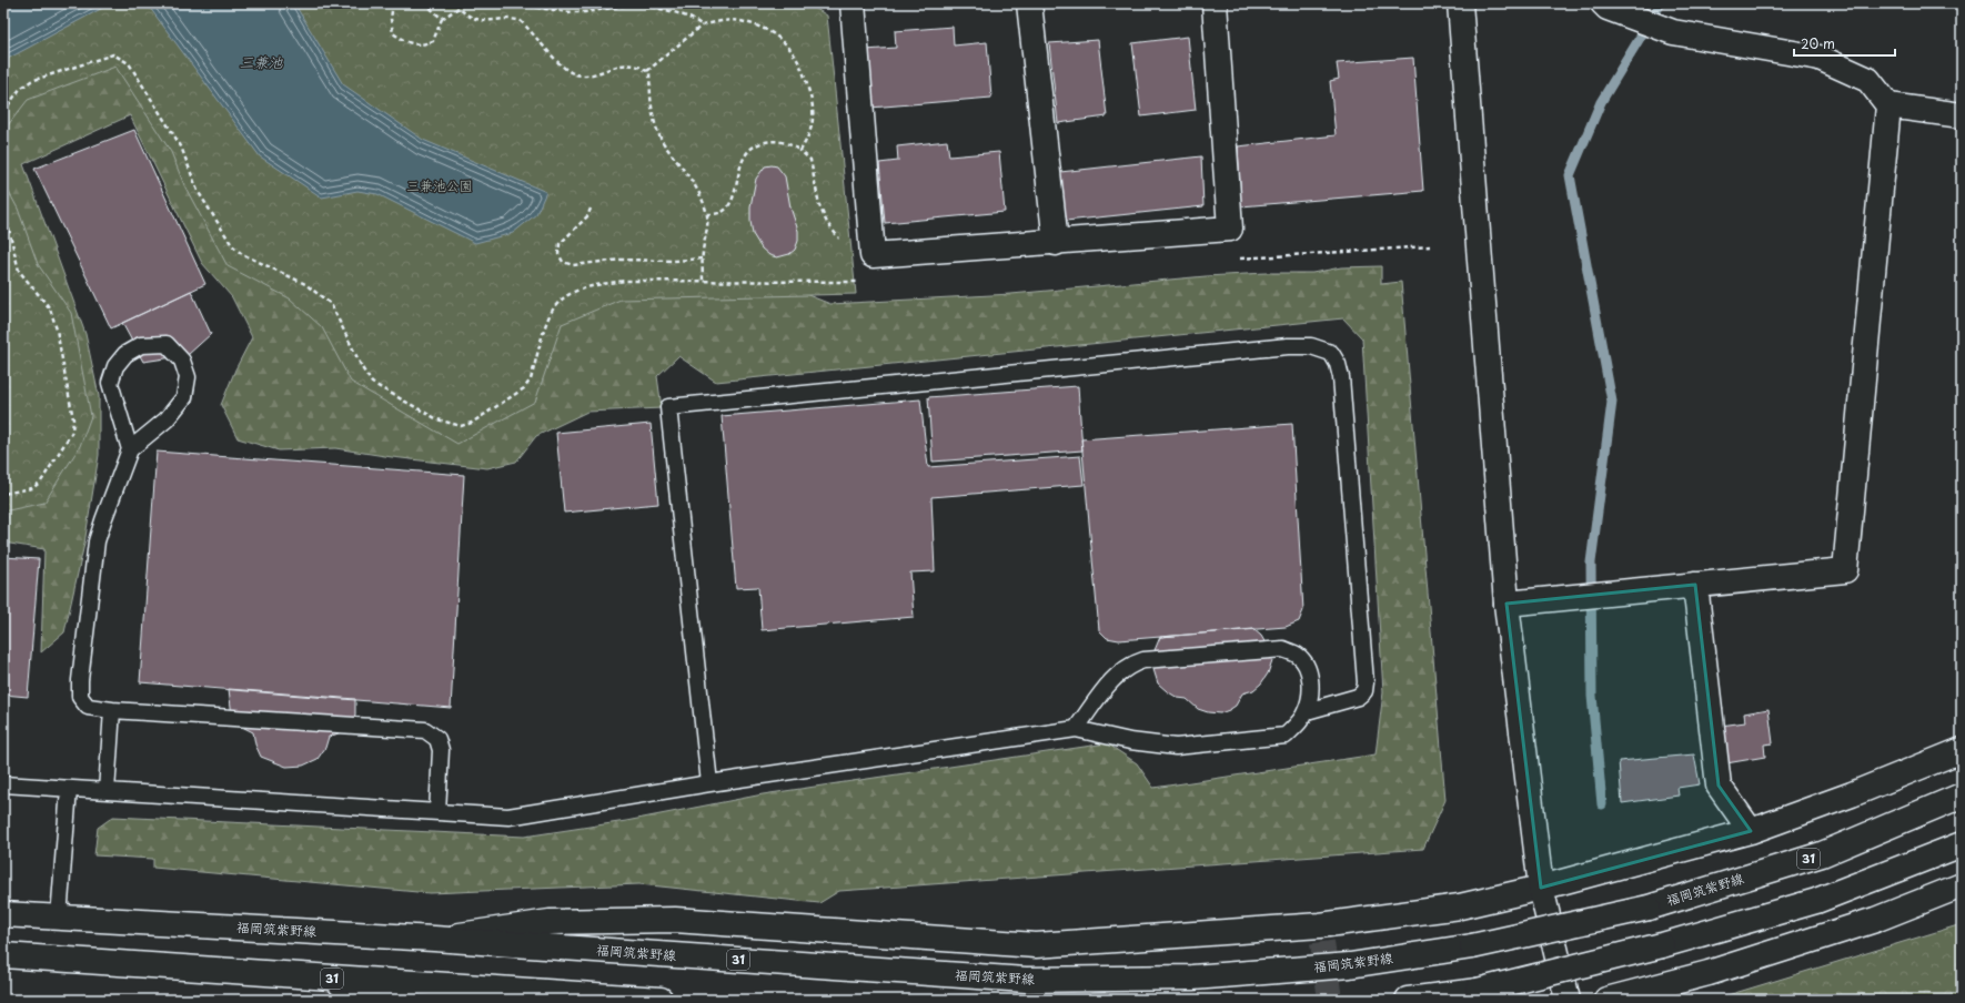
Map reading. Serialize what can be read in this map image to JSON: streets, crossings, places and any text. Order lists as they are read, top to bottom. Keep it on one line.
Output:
{"streets":{"street":["31","福岡筑紫野線"]},"water":["三兼池"],"parks":["三兼池公園"],"scale_bar":"20 m"}
